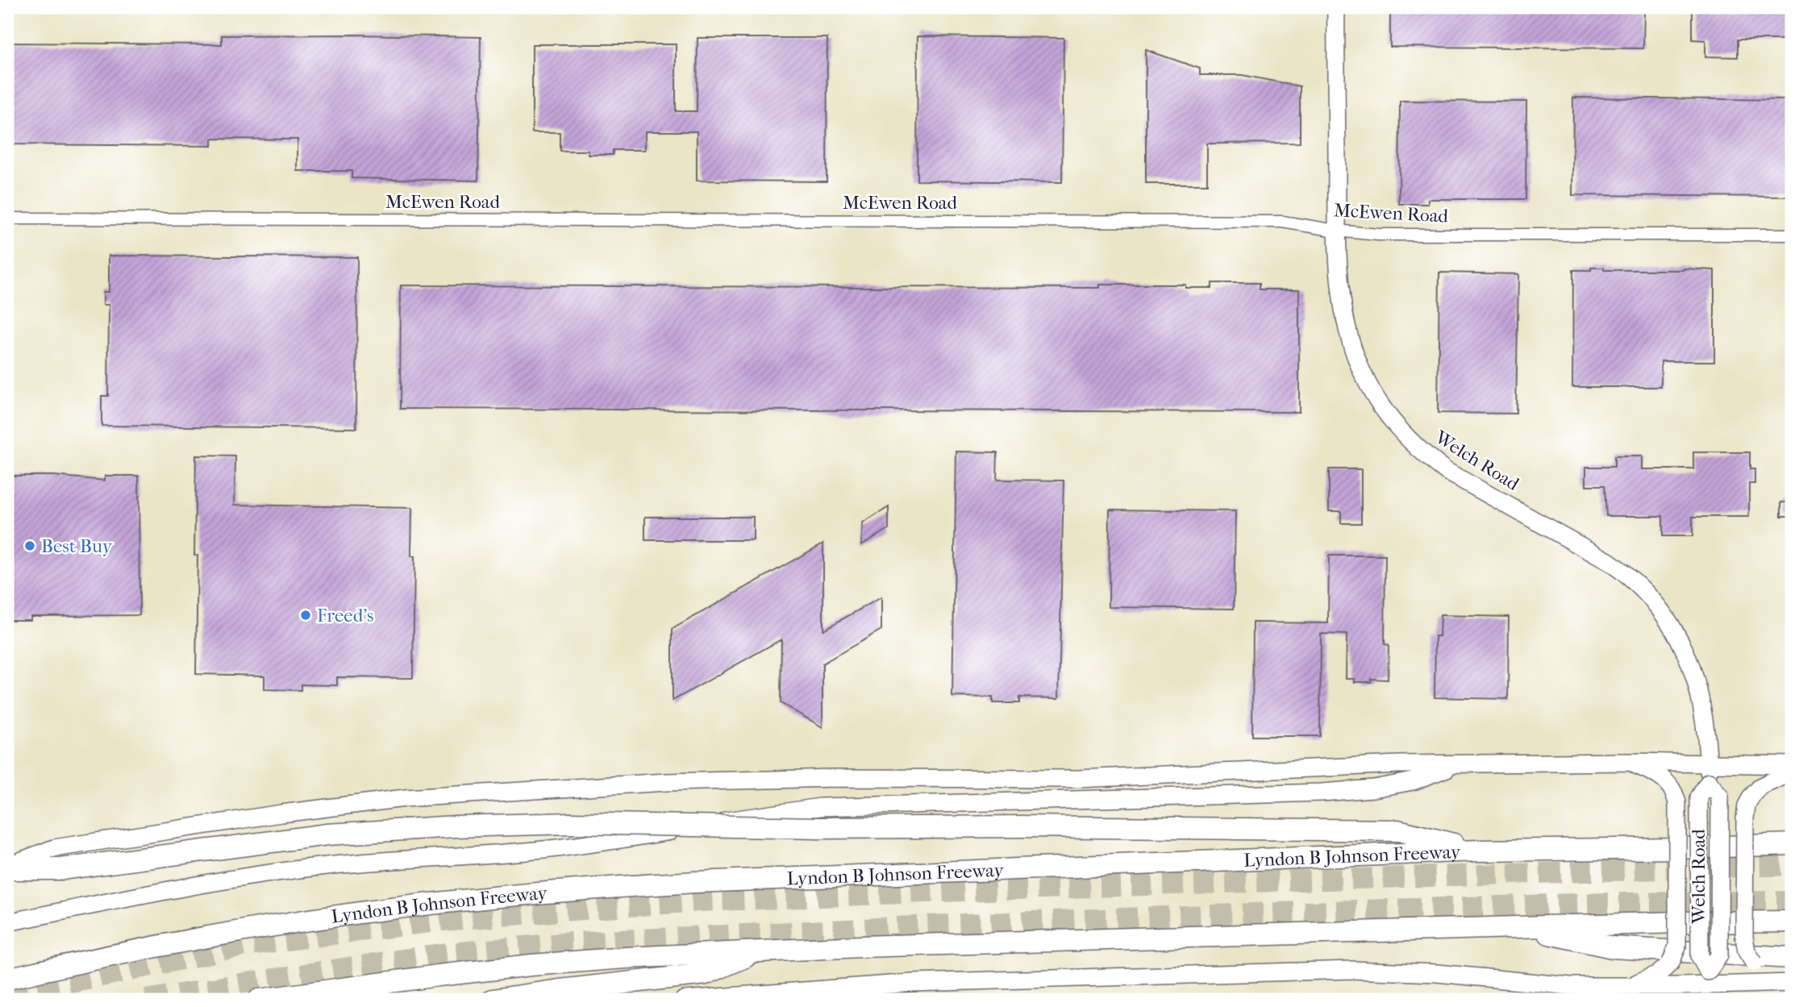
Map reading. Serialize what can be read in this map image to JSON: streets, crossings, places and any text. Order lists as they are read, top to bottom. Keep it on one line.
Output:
{"streets":{"highway":["Lyndon B Johnson Freeway"],"main road":["Welch Road"],"street":["McEwen Road"]},"crossings":[["McEwen Road","Welch Road"]],"places":["Best Buy","Freed's"]}
